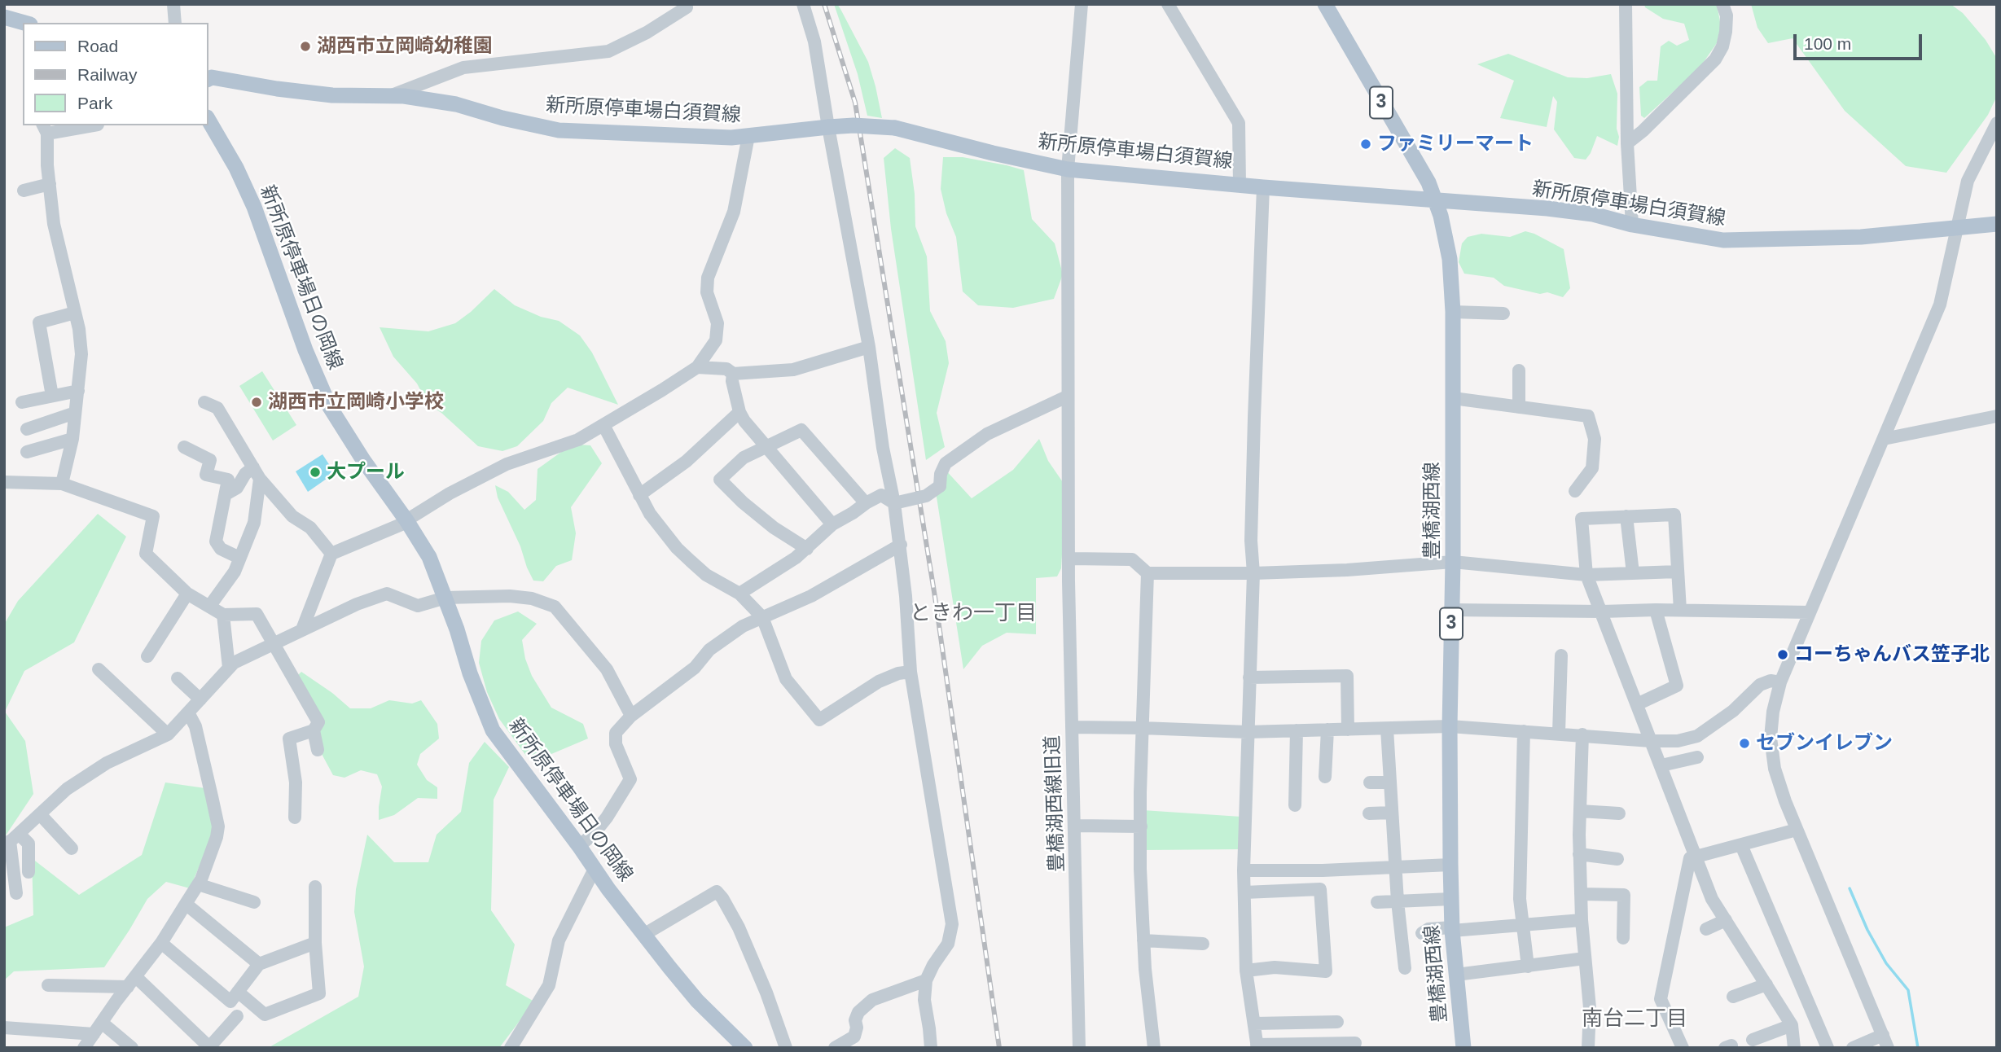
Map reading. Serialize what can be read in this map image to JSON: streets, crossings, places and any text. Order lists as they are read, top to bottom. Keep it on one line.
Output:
{"streets":{"main road":["3","新所原停車場白須賀線","新所原停車場日の岡線","豊橋湖西線"],"street":["豊橋湖西線旧道"]},"crossings":[["新所原停車場白須賀線","豊橋湖西線"],["新所原停車場白須賀線","豊橋湖西線旧道"]],"districts":["ときわ一丁目","南台二丁目"],"places":["湖西市立岡崎幼稚園","ファミリーマート","湖西市立岡崎小学校","大プール","コーちゃんバス笠子北","セブンイレブン"],"legend":["Road","Railway","Park"],"scale_bar":"100 m"}
